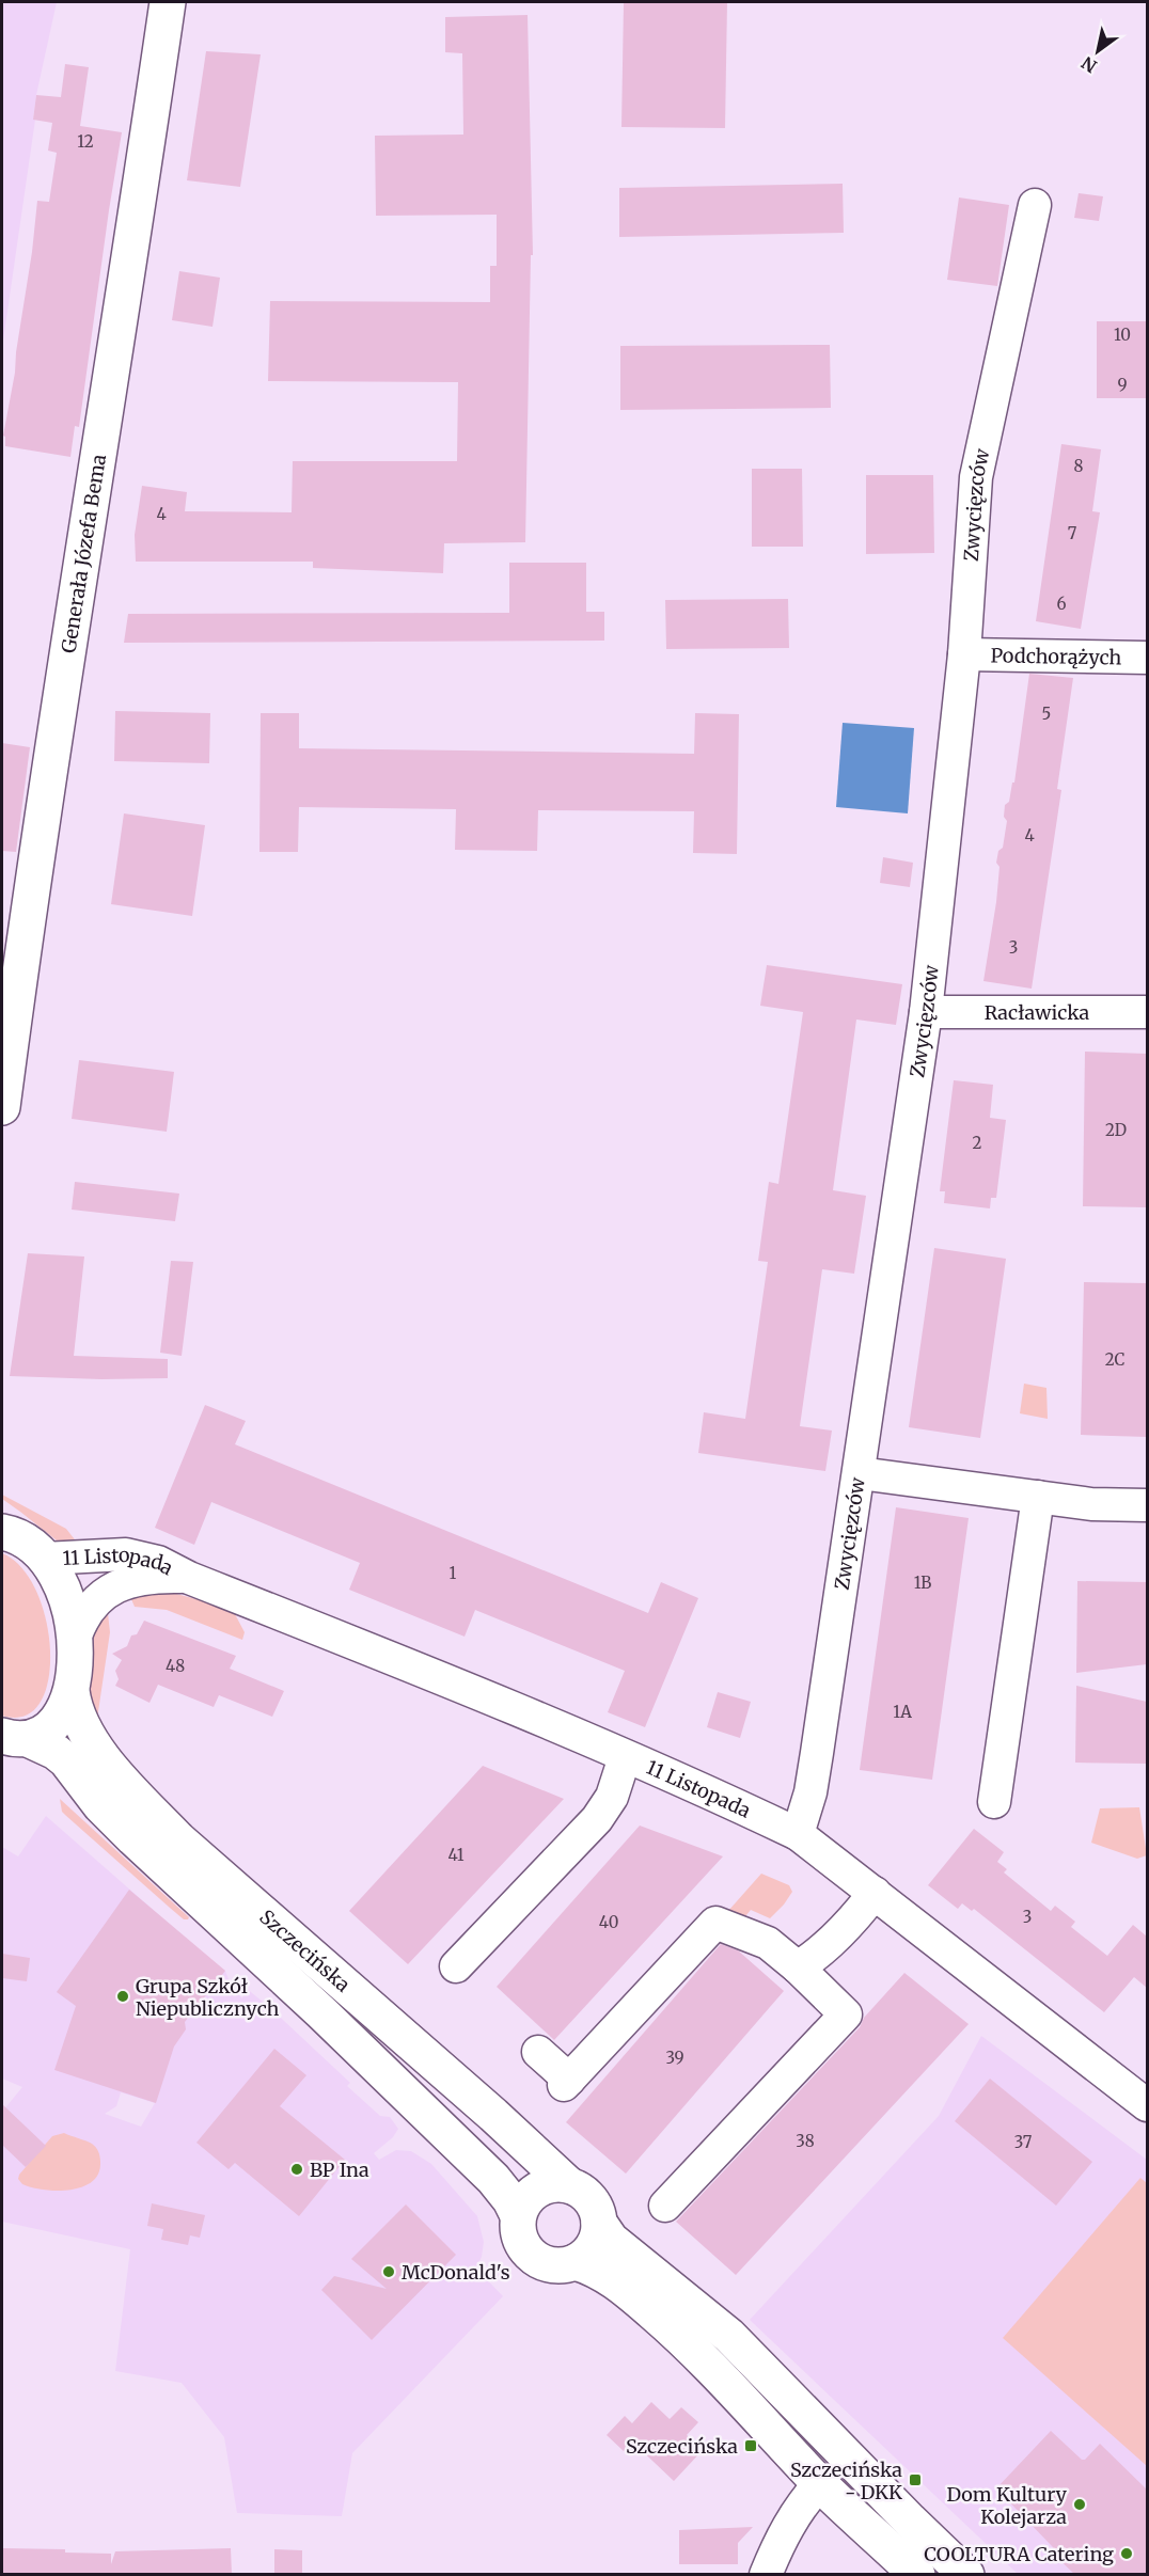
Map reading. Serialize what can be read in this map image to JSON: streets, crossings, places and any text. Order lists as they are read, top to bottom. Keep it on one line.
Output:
{"streets":{"main road":["Generała Józefa Bema","Szczecińska"],"street":["Zwycięzców","Podchorążych","Racławicka","11 Listopada"]},"crossings":[["Zwycięzców","Podchorążych"],["Zwycięzców","Racławicka"],["Zwycięzców","11 Listopada"]],"places":{"other":["Grupa Szkół Niepublicznych","BP Ina","McDonald's","Dom Kultury Kolejarza","COOLTURA Catering"],"transit":["Szczecińska","Szczecińska - DKK"]},"house_numbers":["12","10","9","8","4","7","6","5","4","3","2D","2","2C","1","1B","48","1A","41","3","40","39","38","37"],"north":"bottom left"}
